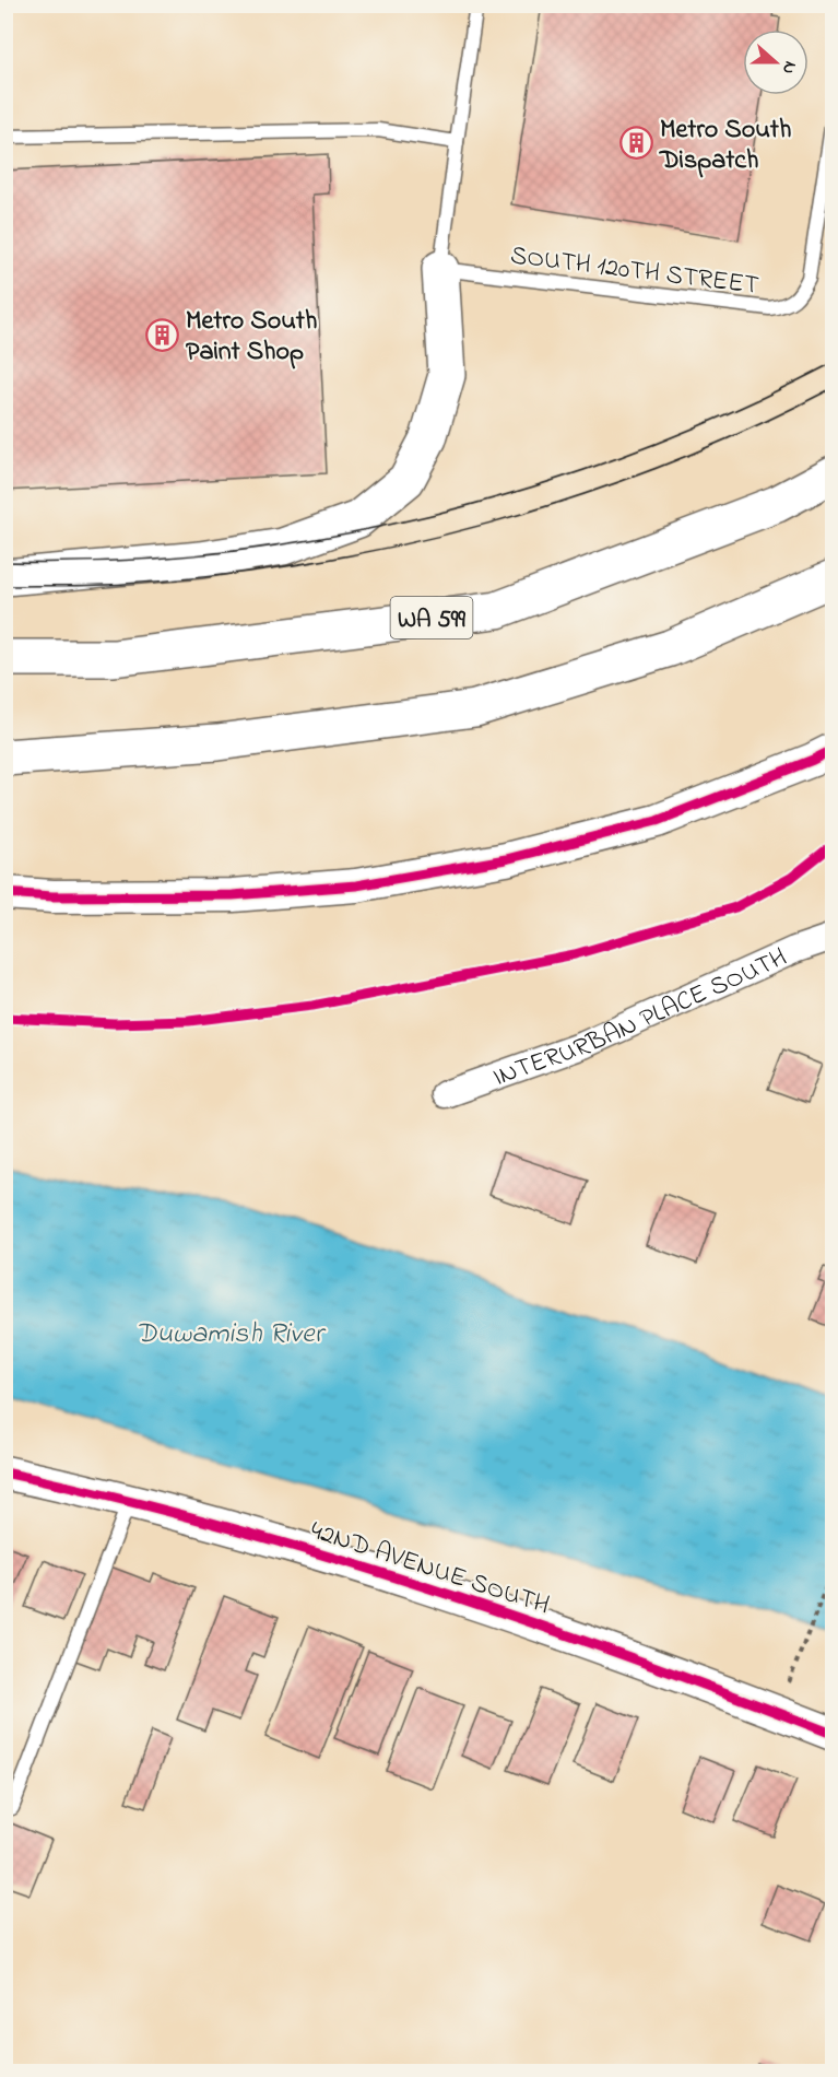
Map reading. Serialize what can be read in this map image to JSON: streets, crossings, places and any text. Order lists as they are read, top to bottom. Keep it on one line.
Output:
{"streets":{"highway":["WA 599"],"street":["INTERURBAN PLACE SOUTH","42ND AVENUE SOUTH"],"lane":["SOUTH 120TH STREET"]},"water":["Duwamish River"],"places":{"building":["Metro South Dispatch","Metro South Paint Shop"]},"north":"right"}
